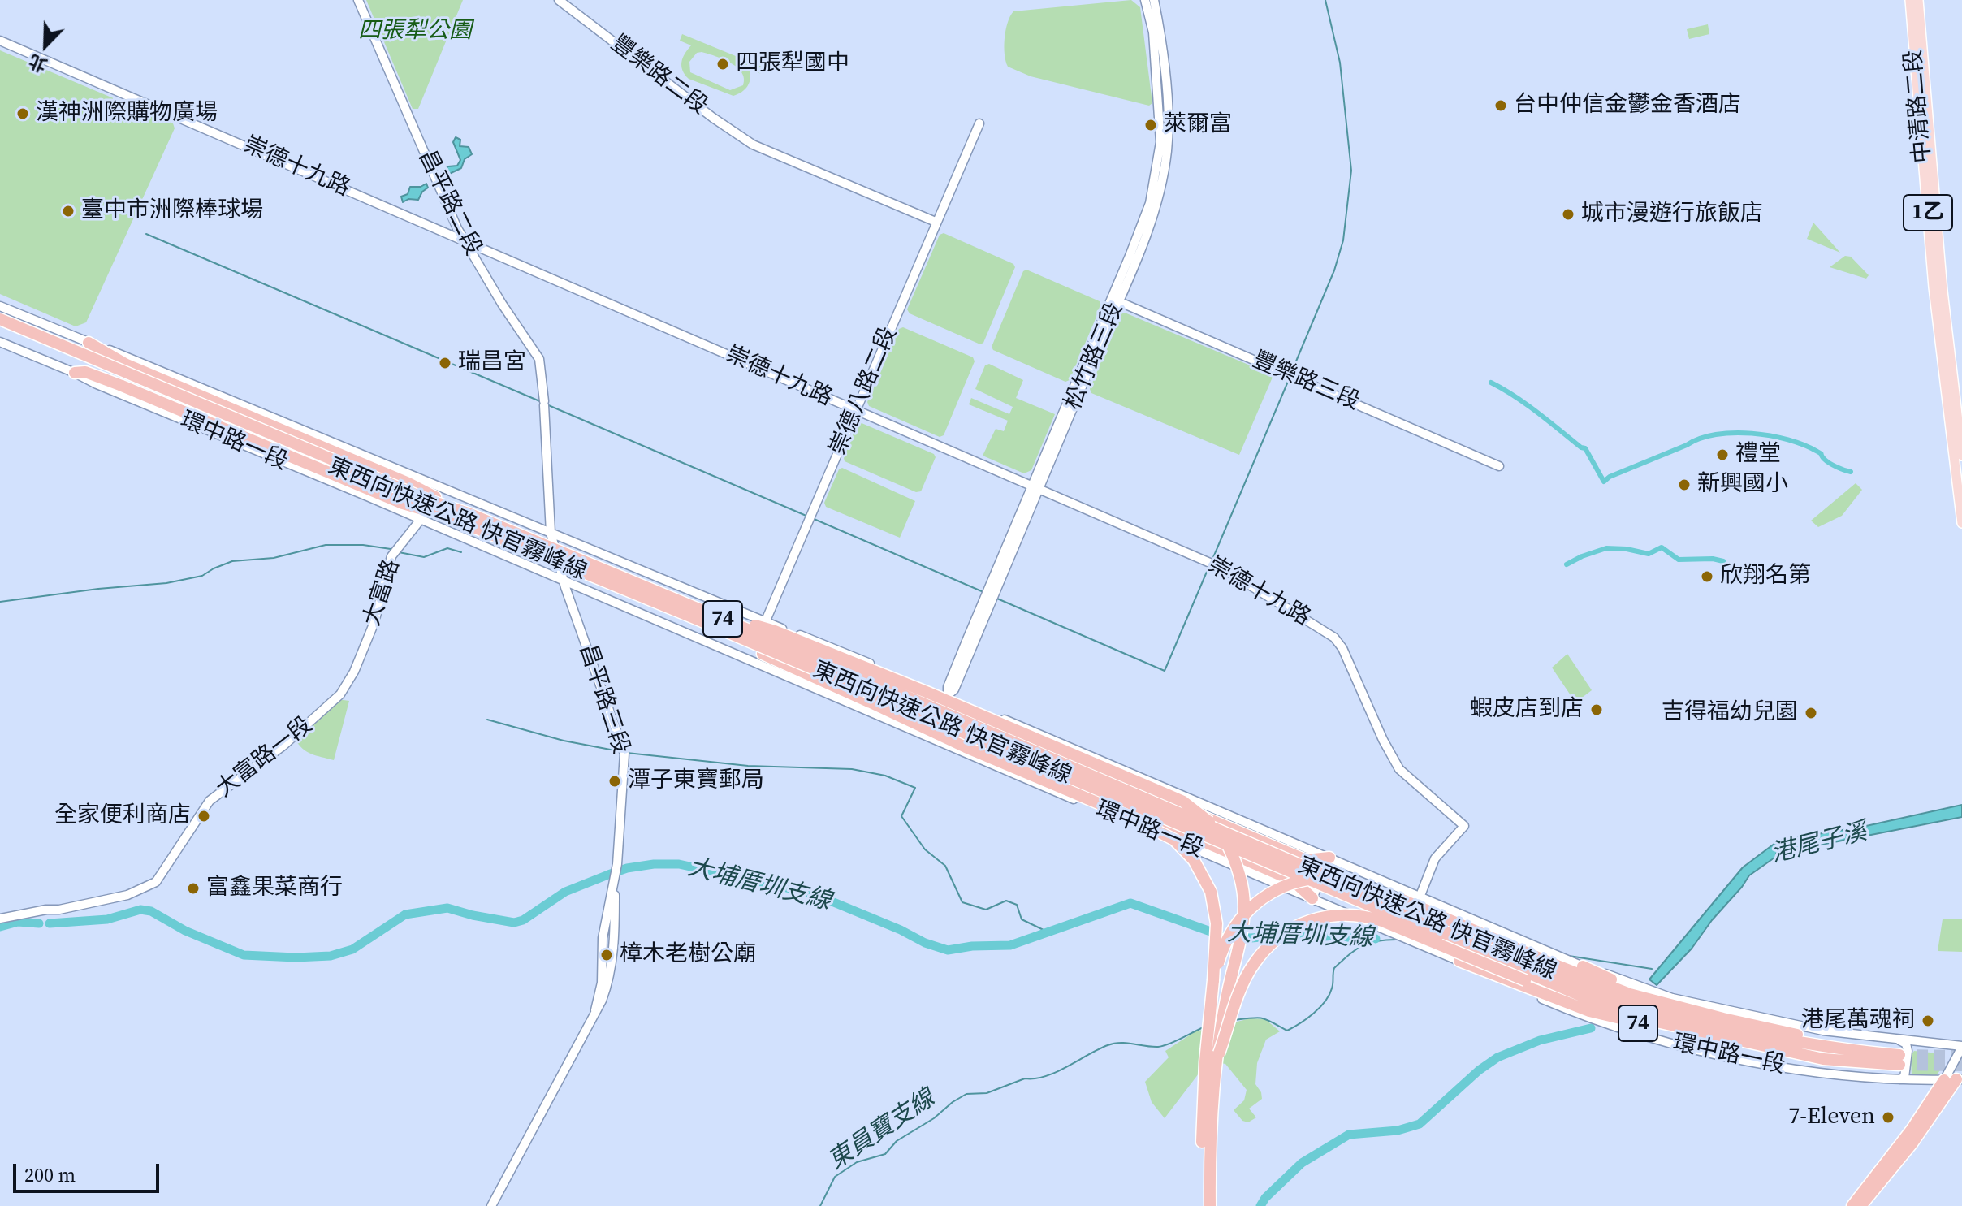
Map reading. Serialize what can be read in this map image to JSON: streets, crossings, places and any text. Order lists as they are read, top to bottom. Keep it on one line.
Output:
{"streets":{"highway":["東西向快速公路 快官霧峰線","74"],"main road":["中清路二段","1乙"],"street":["豐樂路二段","崇德十九路","昌平路二段","松竹路三段","豐樂路三段","崇德八路二段","環中路一段","大富路","昌平路三段","大富路一段"]},"crossings":[["豐樂路二段","崇德八路二段"],["崇德十九路","昌平路二段"],["崇德十九路","松竹路三段"],["崇德十九路","崇德八路二段"],["崇德十九路","環中路一段"],["昌平路二段","環中路一段"],["昌平路二段","昌平路三段"],["松竹路三段","豐樂路三段"],["松竹路三段","環中路一段"],["崇德八路二段","環中路一段"],["環中路一段","大富路"],["環中路一段","74"],["環中路一段","昌平路三段"],["東西向快速公路 快官霧峰線","74"],["大富路","大富路一段"]],"water":["港尾子溪","大埔厝圳支線","東員寶支線"],"parks":["四張犁公園"],"places":["四張犁國中","台中仲信金鬱金香酒店","漢神洲際購物廣場","萊爾富","臺中市洲際棒球場","城市漫遊行旅飯店","瑞昌宮","禮堂","新興國小","欣翔名第","蝦皮店到店","吉得福幼兒園","潭子東寶郵局","全家便利商店","富鑫果菜商行","樟木老樹公廟","港尾萬魂祠","7-Eleven"],"scale_bar":"200 m","north":"bottom left"}
